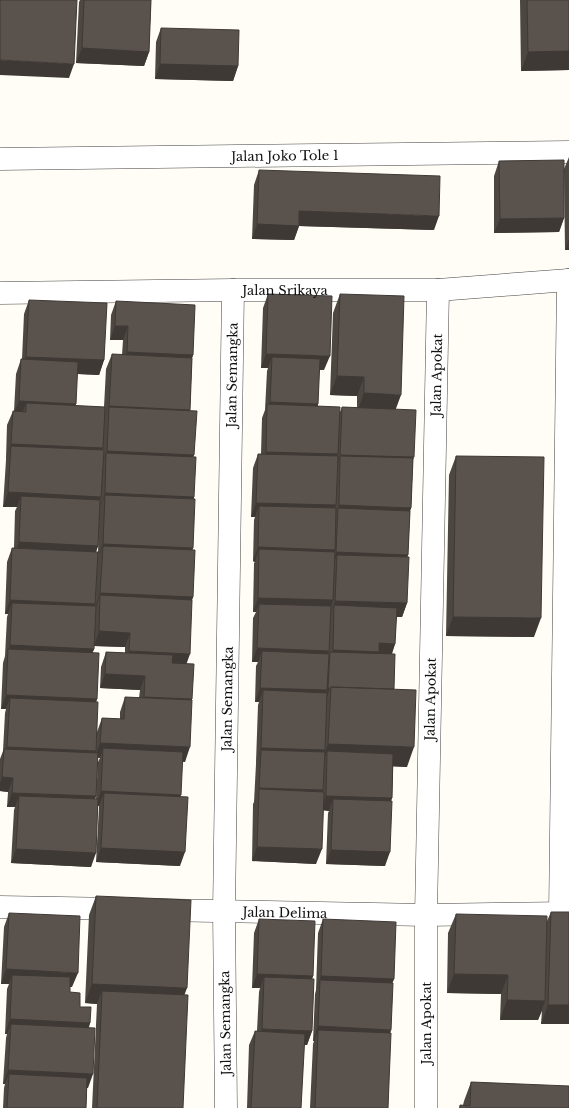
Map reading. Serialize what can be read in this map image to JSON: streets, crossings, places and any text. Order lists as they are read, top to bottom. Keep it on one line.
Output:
{"streets":{"street":["Jalan Joko Tole 1","Jalan Srikaya","Jalan Semangka","Jalan Apokat","Jalan Delima"]},"crossings":[["Jalan Srikaya","Jalan Semangka"],["Jalan Srikaya","Jalan Apokat"],["Jalan Semangka","Jalan Delima"],["Jalan Apokat","Jalan Delima"]]}
